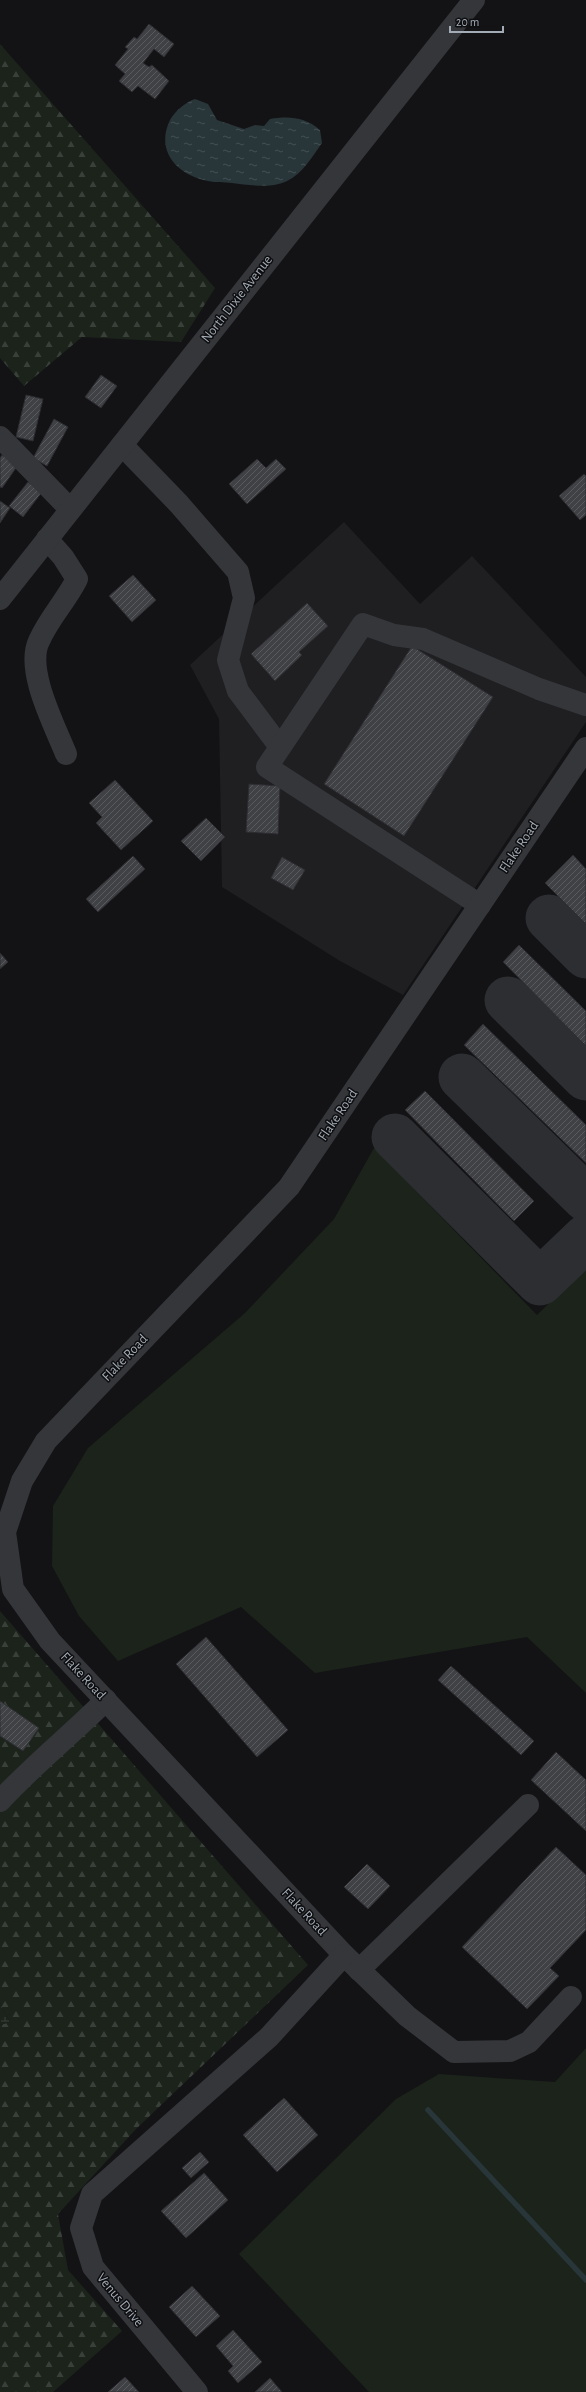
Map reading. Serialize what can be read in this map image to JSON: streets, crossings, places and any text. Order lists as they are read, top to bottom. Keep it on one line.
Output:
{"streets":{"street":["North Dixie Avenue","Flake Road","Venus Drive"]},"crossings":[["Flake Road","Venus Drive"]],"scale_bar":"20 m"}
